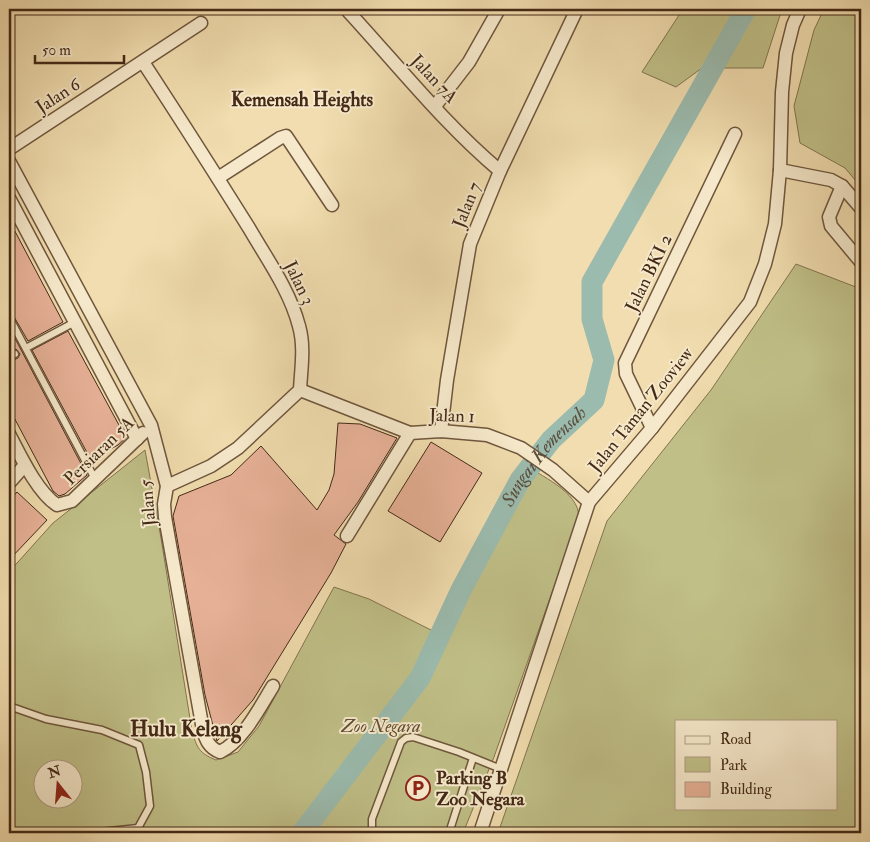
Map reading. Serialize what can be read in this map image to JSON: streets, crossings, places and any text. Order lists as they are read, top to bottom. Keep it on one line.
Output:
{"streets":{"street":["Jalan 7A","Jalan 6","Jalan 7","Jalan BKI 2","Jalan 3","Jalan Taman Zooview","Jalan 1","Persiaran 5A","Jalan 5"]},"crossings":[["Jalan 7A","Jalan 7"],["Jalan 6","Jalan 3"],["Jalan 7","Jalan 1"],["Jalan BKI 2","Jalan Taman Zooview"],["Jalan 3","Jalan 1"],["Jalan Taman Zooview","Jalan 1"],["Persiaran 5A","Jalan 5"]],"districts":["Kemensah Heights","Hulu Kelang"],"water":["Sungai Kemensah"],"parks":["Zoo Negara"],"places":{"parking":["Parking B Zoo Negara"]},"legend":["Road","Park","Building"],"scale_bar":"50 m","north":"top"}
